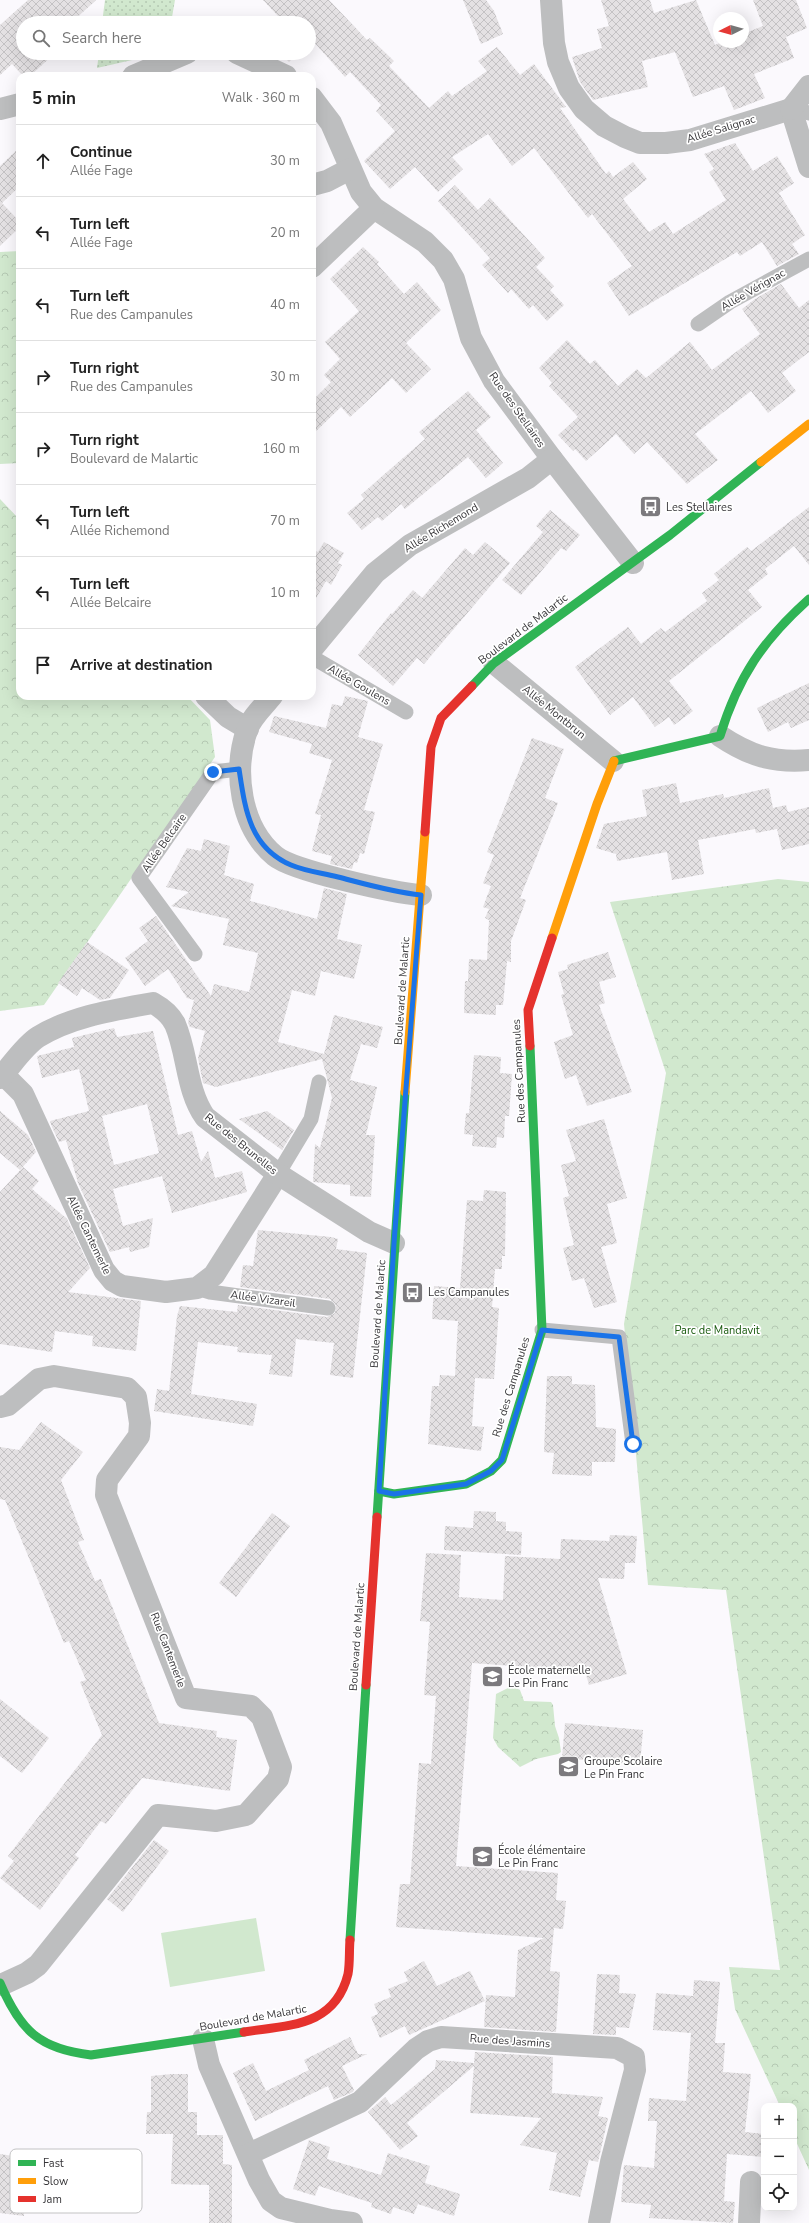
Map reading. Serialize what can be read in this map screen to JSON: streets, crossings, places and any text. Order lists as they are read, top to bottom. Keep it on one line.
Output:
{"streets":{"street":["Allée Salignac","Rue des Stellaires","Allée Richemond","Boulevard de Malartic","Allée Montbrun","Rue des Campanules","Rue des Brunelles","Allée Cantemerle","Rue Cantemerle","Rue des Jasmins"],"lane":["Allée Vérignac","Allée Goulens","Allée Belcaire","Allée Vizareil"]},"crossings":[["Rue des Stellaires","Allée Richemond"],["Rue des Stellaires","Boulevard de Malartic"],["Boulevard de Malartic","Allée Montbrun"],["Boulevard de Malartic","Rue des Campanules"],["Boulevard de Malartic","Rue des Brunelles"],["Boulevard de Malartic","Rue Cantemerle"],["Allée Montbrun","Rue des Campanules"],["Rue des Brunelles","Allée Cantemerle"],["Allée Cantemerle","Allée Vizareil"]],"parks":["Parc de Mandavit"],"places":{"bus stop":["Les Stellaires","Les Campanules"],"school or university":["École maternelle Le Pin Franc","Groupe Scolaire Le Pin Franc","École élémentaire Le Pin Franc"]},"legend":["Fast","Slow","Jam"],"north":"left","page":{"search":"Search here","heading":["5 min","Walk · 360 m"],"list":[["Continue","Allée Fage","30 m"],["Turn left","Allée Fage","20 m"],["Turn left","Rue des Campanules","40 m"],["Turn right","Rue des Campanules","30 m"],["Turn right","Boulevard de Malartic","160 m"],["Turn left","Allée Richemond","70 m"],["Turn left","Allée Belcaire","10 m"],"Arrive at destination"],"map_buttons":["+","−"]}}
